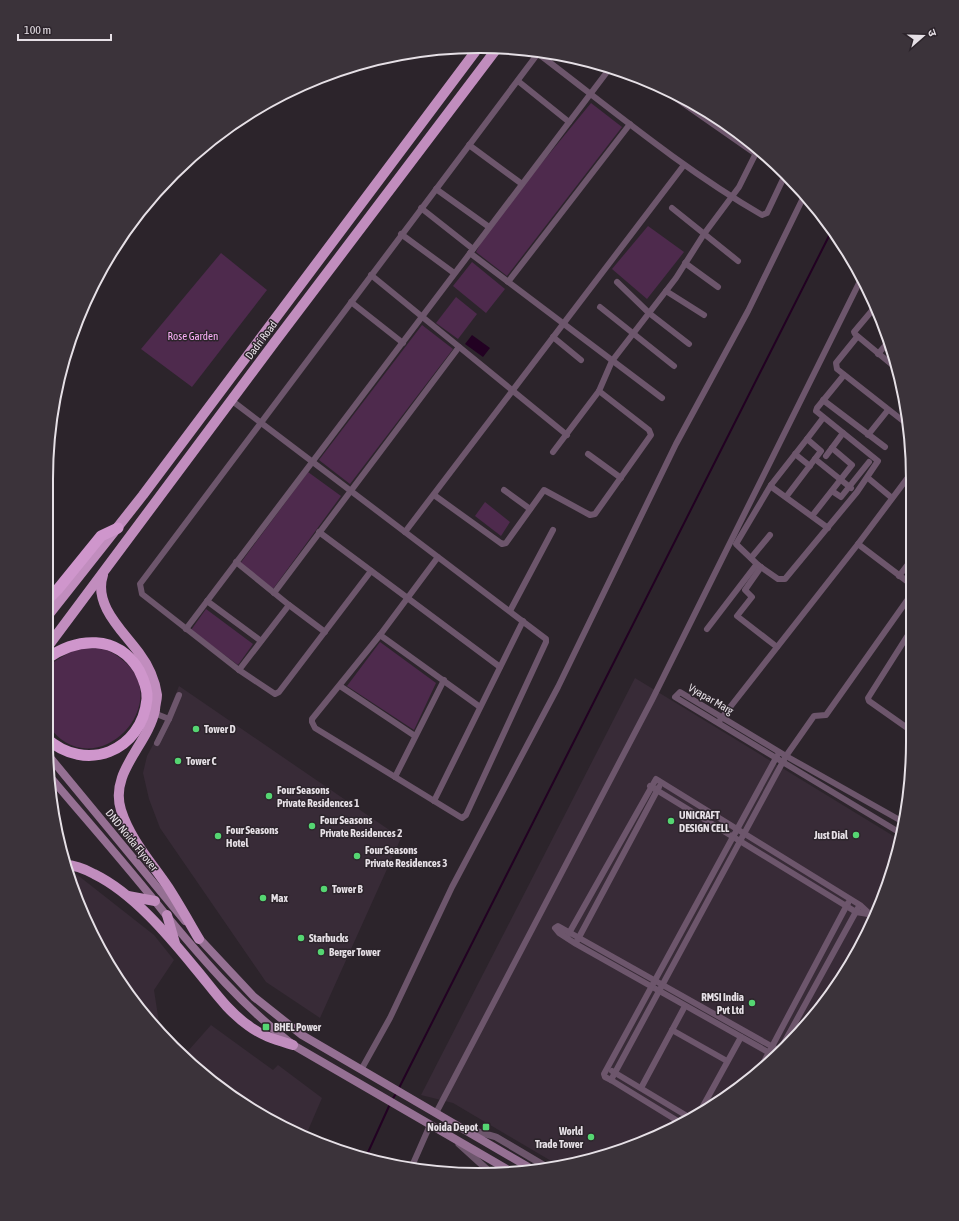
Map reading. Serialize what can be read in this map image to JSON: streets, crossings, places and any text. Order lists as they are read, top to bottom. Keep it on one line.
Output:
{"streets":{"highway":["Dadri Road"],"main road":["DND Noida Flyover"],"street":["Vyapar Marg"]},"parks":["Rose Garden"],"places":{"other":["Tower D","Tower C","Four Seasons Private Residences 1","UNICRAFT DESIGN CELL","Four Seasons Private Residences 2","Just Dial","Four Seasons Hotel","Four Seasons Private Residences 3","Tower B","Max","Starbucks","Berger Tower","RMSI India Pvt Ltd","World Trade Tower"],"transit":["BHEL Power","Noida Depot"]},"scale_bar":"100 m","north":"right"}
